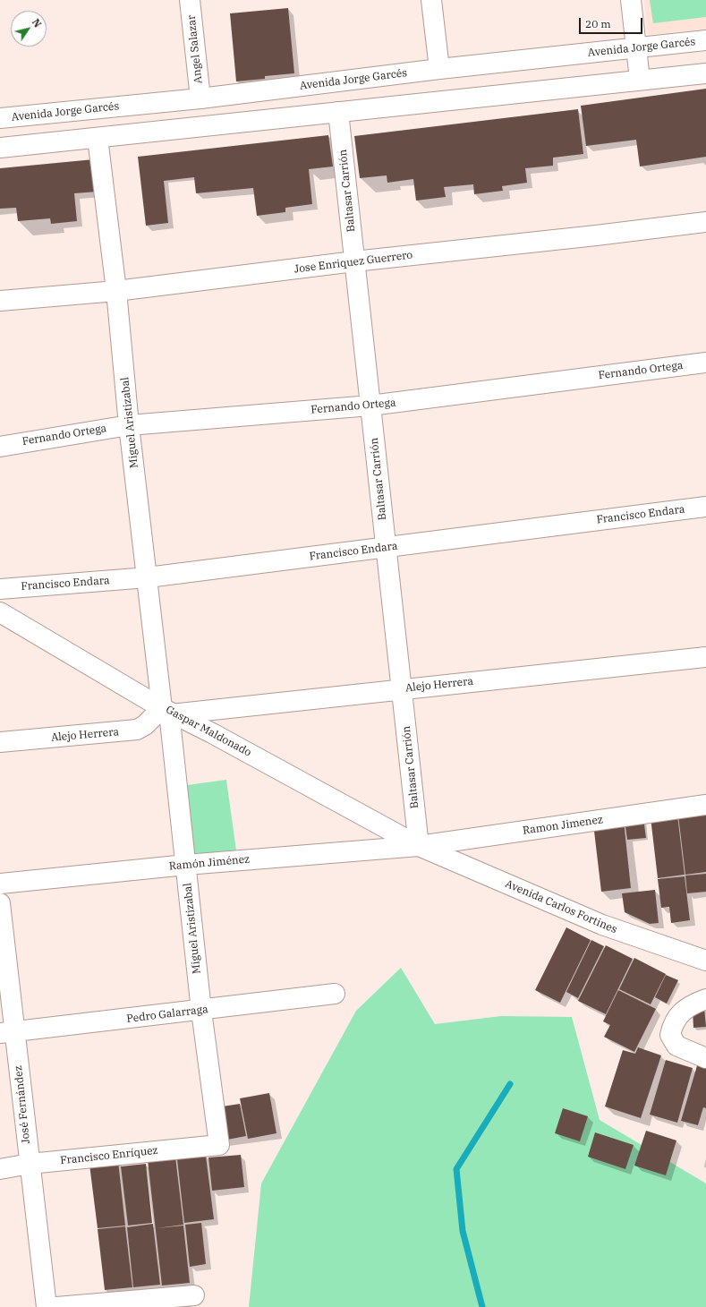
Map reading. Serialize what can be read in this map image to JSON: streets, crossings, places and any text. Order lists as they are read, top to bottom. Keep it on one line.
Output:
{"streets":{"street":["Avenida Jorge Garcés","Angel Salazar","Baltasar Carrión","Jose Enriquez Guerrero","Fernando Ortega","Miguel Aristizabal","Francisco Endara","Alejo Herrera","Gaspar Maldonado","Ramon Jimenez","Ramón Jiménez","Avenida Carlos Fortines","Pedro Galarraga","José Fernández","Francisco Enríquez"]},"crossings":[["Avenida Jorge Garcés","Angel Salazar"],["Baltasar Carrión","Jose Enriquez Guerrero"],["Baltasar Carrión","Fernando Ortega"],["Baltasar Carrión","Francisco Endara"],["Baltasar Carrión","Alejo Herrera"],["Baltasar Carrión","Gaspar Maldonado"],["Baltasar Carrión","Ramon Jimenez"],["Baltasar Carrión","Ramón Jiménez"],["Baltasar Carrión","Avenida Carlos Fortines"],["Jose Enriquez Guerrero","Miguel Aristizabal"],["Fernando Ortega","Miguel Aristizabal"],["Miguel Aristizabal","Francisco Endara"],["Miguel Aristizabal","Alejo Herrera"],["Miguel Aristizabal","Gaspar Maldonado"],["Miguel Aristizabal","Ramón Jiménez"],["Miguel Aristizabal","Pedro Galarraga"],["Miguel Aristizabal","Francisco Enríquez"],["Alejo Herrera","Gaspar Maldonado"],["Gaspar Maldonado","Ramon Jimenez"],["Gaspar Maldonado","Ramón Jiménez"],["Gaspar Maldonado","Avenida Carlos Fortines"],["Ramon Jimenez","Ramón Jiménez"],["Ramon Jimenez","Avenida Carlos Fortines"],["Ramón Jiménez","Avenida Carlos Fortines"],["Pedro Galarraga","José Fernández"],["José Fernández","Francisco Enríquez"]],"scale_bar":"20 m","north":"top right"}
